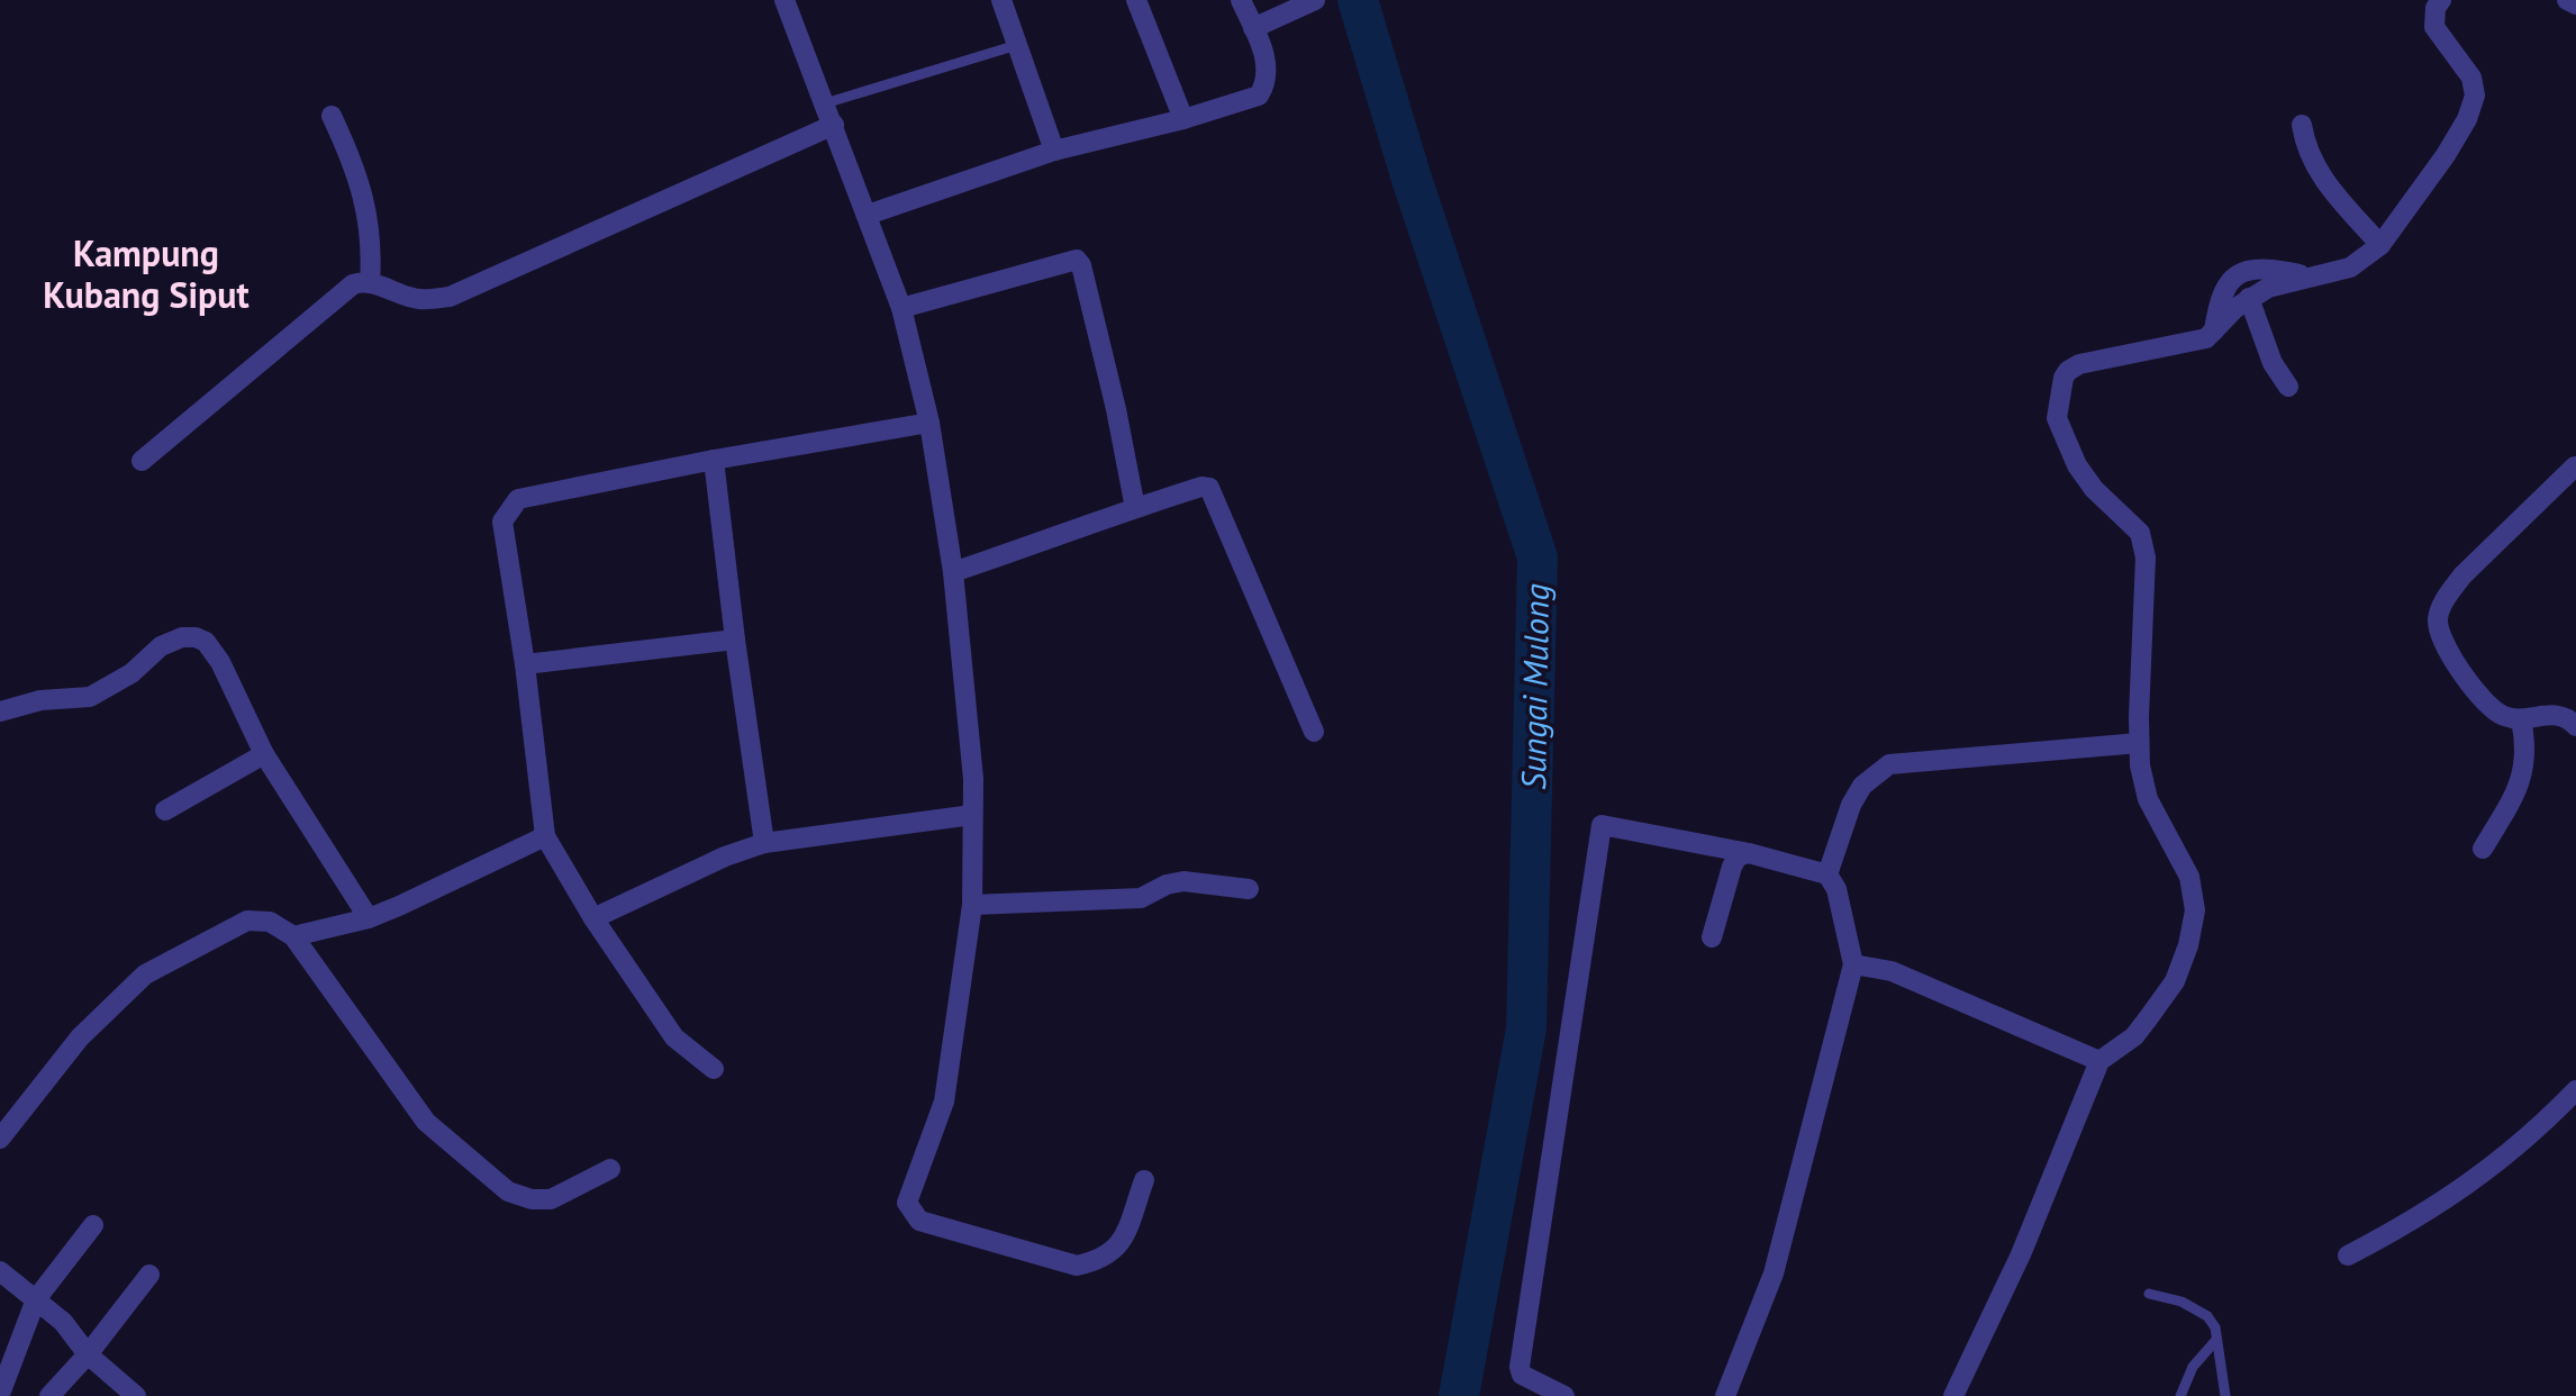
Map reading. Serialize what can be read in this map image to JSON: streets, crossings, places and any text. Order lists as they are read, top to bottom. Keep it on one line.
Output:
{"districts":["Kampung Kubang Siput"],"water":["Sungai Mulong"]}
